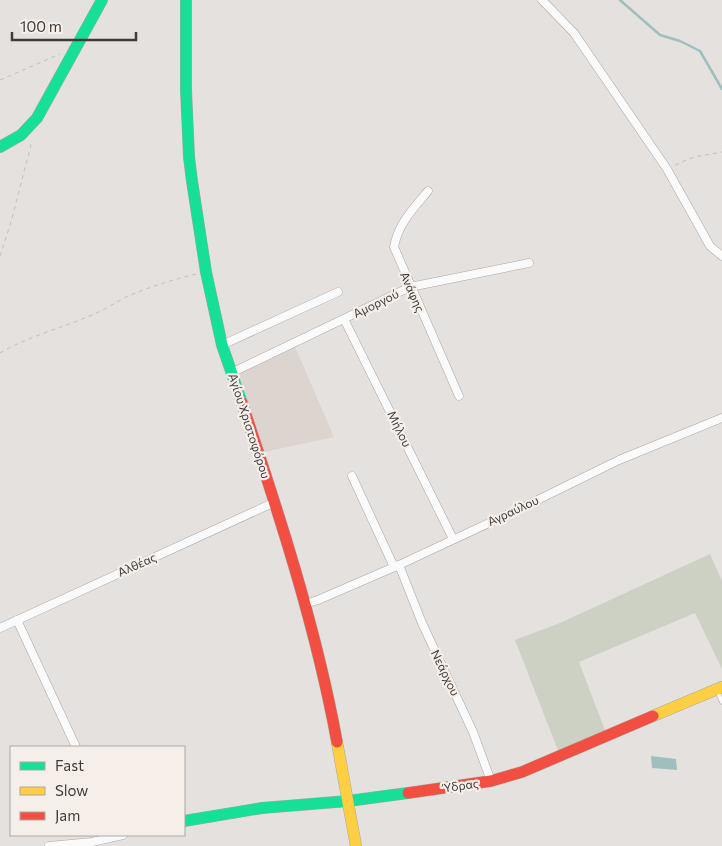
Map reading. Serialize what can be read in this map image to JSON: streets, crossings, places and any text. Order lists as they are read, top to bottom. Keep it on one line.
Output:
{"streets":{"main road":["Αγίου Χριστοφόρου","Ύδρας"],"street":["Ανάφης","Αμοργού","Μήλου","Αγραύλου","Αλθέας","Νεάρχου"]},"crossings":[["Ανάφης","Αμοργού"],["Αμοργού","Αγίου Χριστοφόρου"],["Αμοργού","Μήλου"],["Αγίου Χριστοφόρου","Αγραύλου"],["Αγίου Χριστοφόρου","Αλθέας"],["Αγίου Χριστοφόρου","Ύδρας"],["Μήλου","Αγραύλου"],["Αγραύλου","Νεάρχου"],["Νεάρχου","Ύδρας"]],"legend":["Fast","Slow","Jam"],"scale_bar":"100 m"}
